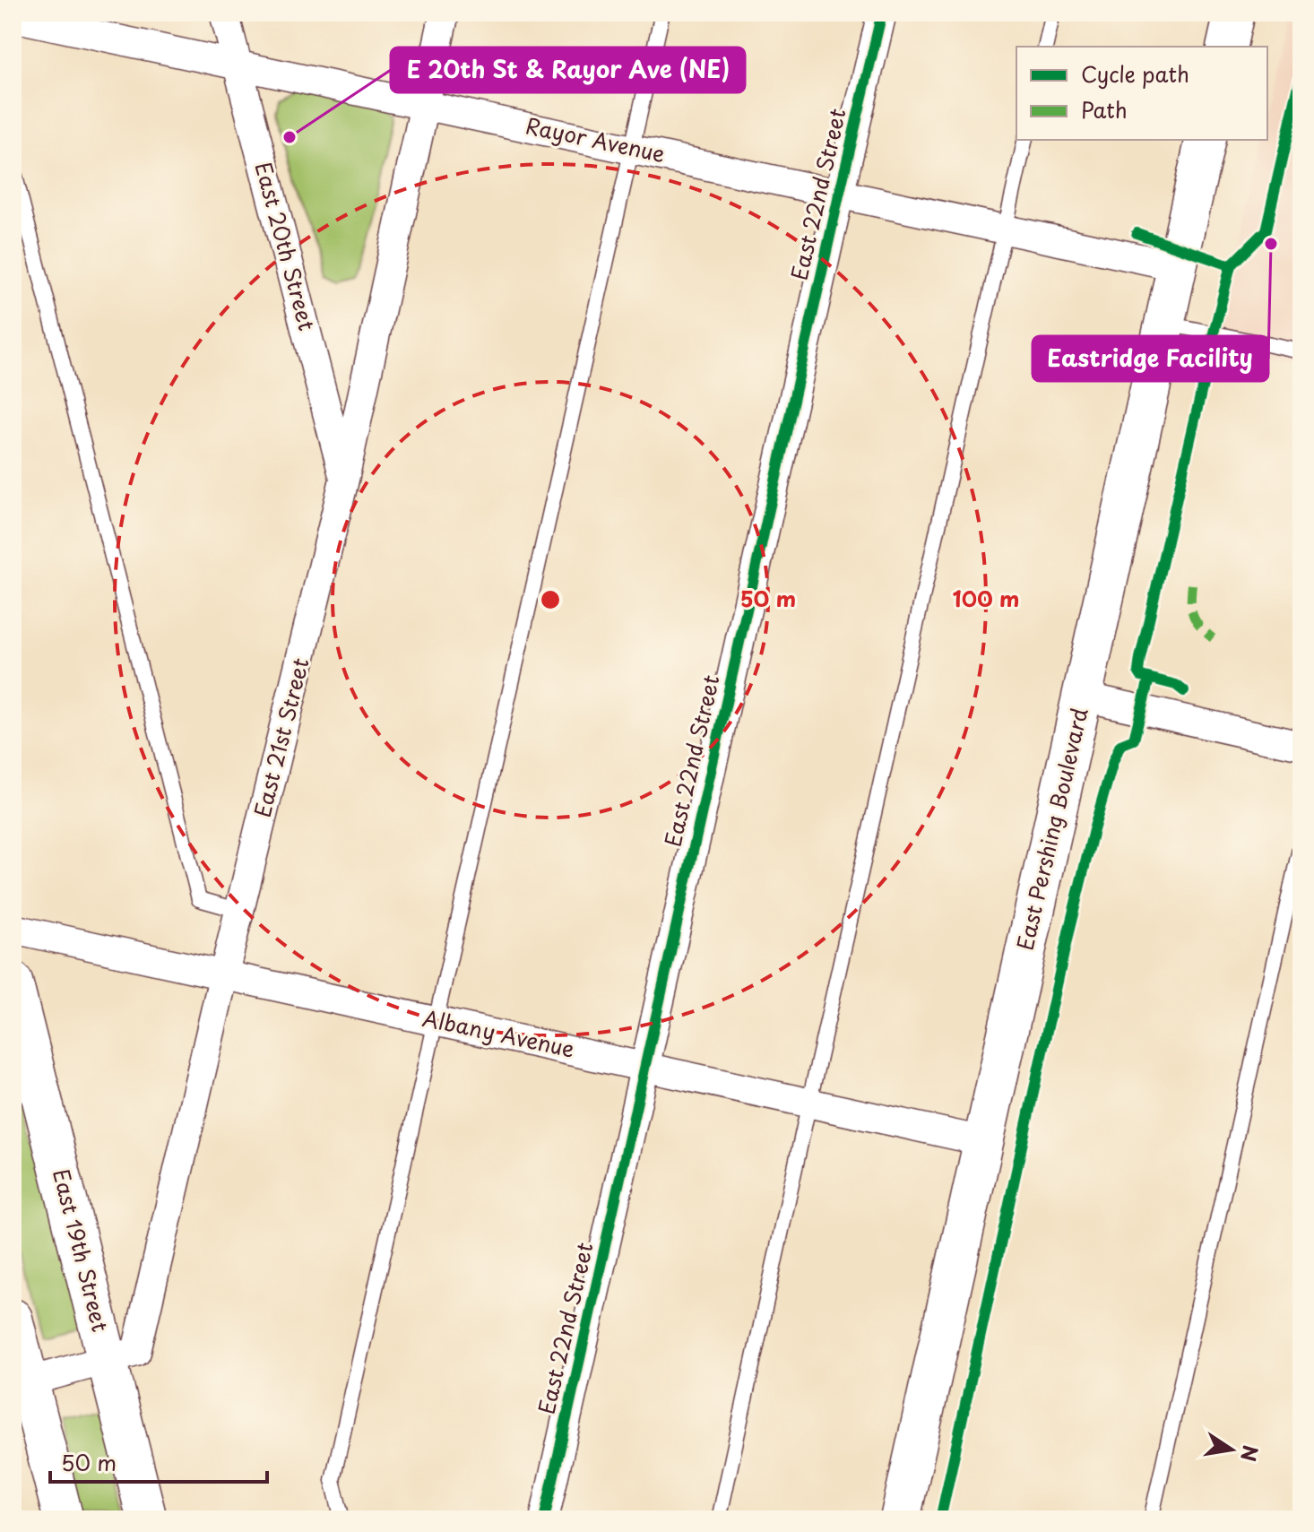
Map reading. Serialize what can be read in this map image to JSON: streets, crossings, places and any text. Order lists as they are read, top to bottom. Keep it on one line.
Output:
{"streets":{"main road":["East Pershing Boulevard","East 19th Street"],"street":["Rayor Avenue","East 22nd Street","East 20th Street","East 21st Street","Albany Avenue"]},"crossings":[["Rayor Avenue","East 22nd Street"],["Rayor Avenue","East 20th Street"],["Rayor Avenue","East 21st Street"],["Rayor Avenue","East Pershing Boulevard"],["East 22nd Street","Albany Avenue"],["East 20th Street","East 21st Street"],["East 21st Street","Albany Avenue"],["East 21st Street","East 19th Street"],["East Pershing Boulevard","Albany Avenue"]],"places":["E 20th St & Rayor Ave (NE)","Eastridge Facility"],"legend":["Cycle path","Path"],"scale_bar":"50 m","north":"right","rings":["50 m","100 m"]}
